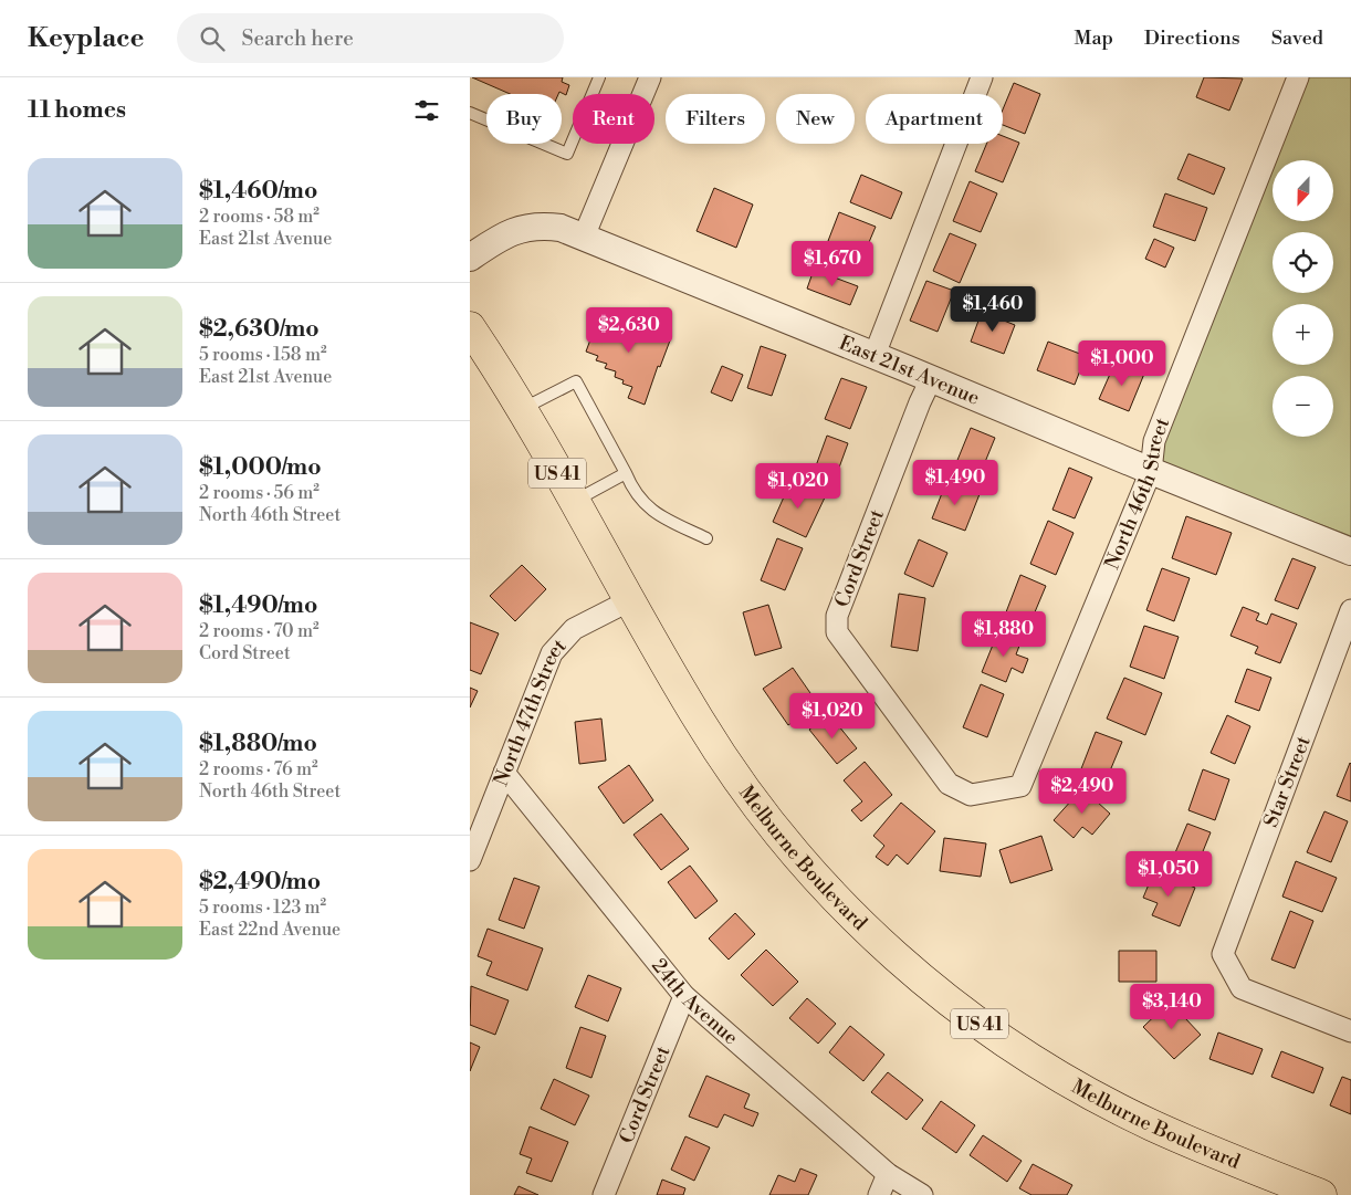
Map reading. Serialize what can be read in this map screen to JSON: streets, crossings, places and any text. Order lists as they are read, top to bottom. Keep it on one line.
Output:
{"streets":{"main road":["US 41","Melburne Boulevard"],"street":["East 21st Avenue","North 46th Street","Cord Street","North 47th Street","Star Street","24th Avenue"]},"crossings":[["East 21st Avenue","North 46th Street"],["East 21st Avenue","Cord Street"],["North 46th Street","Cord Street"],["Cord Street","24th Avenue"],["North 47th Street","Melburne Boulevard"],["North 47th Street","24th Avenue"]],"north":"bottom","page":{"header":"Keyplace","search":"Search here","nav":["Map","Directions","Saved"],"heading":"11 homes","chip":["Buy","Rent","Filters","New","Apartment"],"list":[{"name":"$1,460/mo","note":"2 rooms · 58 m² · East 21st Avenue"},{"name":"$2,630/mo","note":"5 rooms · 158 m² · East 21st Avenue"},{"name":"$1,000/mo","note":"2 rooms · 56 m² · North 46th Street"},{"name":"$1,490/mo","note":"2 rooms · 70 m² · Cord Street"},{"name":"$1,880/mo","note":"2 rooms · 76 m² · North 46th Street"},{"name":"$2,490/mo","note":"5 rooms · 123 m² · East 22nd Avenue"}],"map_buttons":["+","−"],"price":["$1,670","$1,460","$2,630","$1,000","$1,490","$1,020","$1,880","$1,020","$2,490","$1,050","$3,140"]}}
